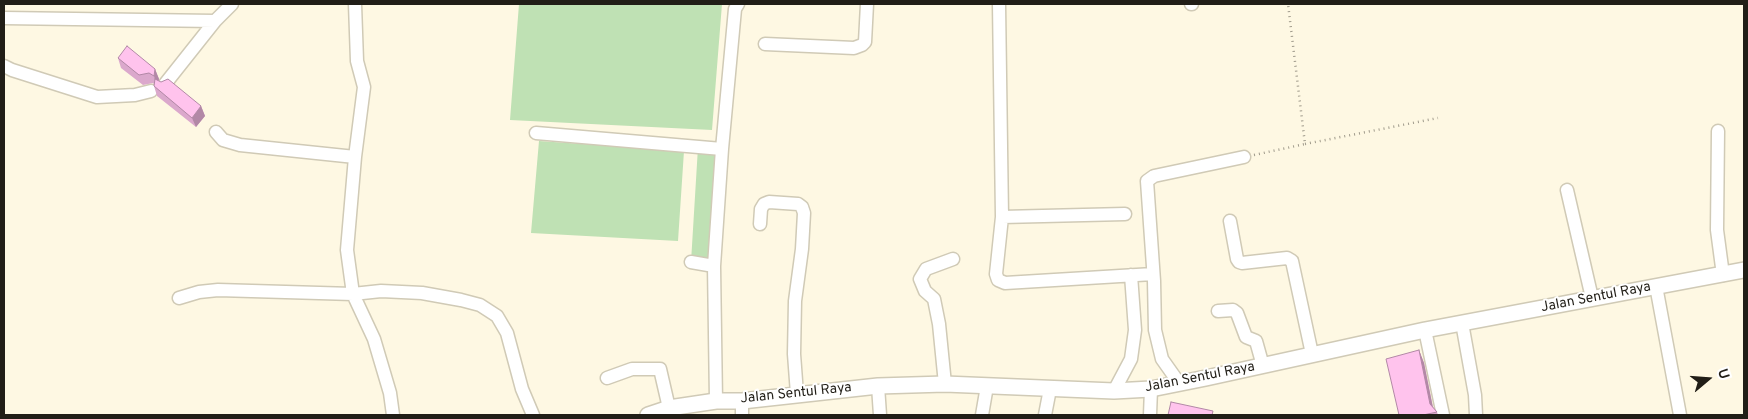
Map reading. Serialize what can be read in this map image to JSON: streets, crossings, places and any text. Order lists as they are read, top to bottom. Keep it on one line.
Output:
{"streets":{"main road":["Jalan Sentul Raya"]},"north":"right"}
